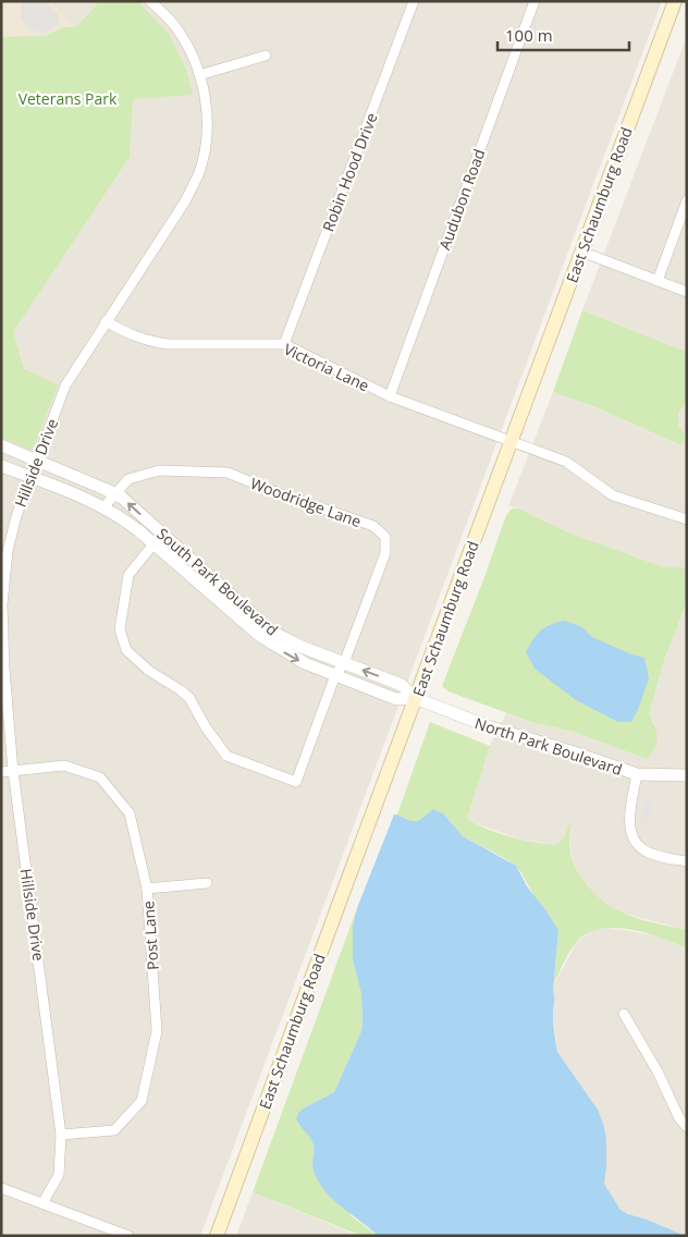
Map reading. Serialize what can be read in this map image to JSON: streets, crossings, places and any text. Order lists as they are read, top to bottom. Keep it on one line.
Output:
{"streets":{"main road":["East Schaumburg Road"],"street":["Robin Hood Drive","Audubon Road","Victoria Lane","Hillside Drive","Woodridge Lane","South Park Boulevard","North Park Boulevard","Post Lane"]},"crossings":[["Robin Hood Drive","Victoria Lane"],["Audubon Road","Victoria Lane"],["East Schaumburg Road","Victoria Lane"],["East Schaumburg Road","South Park Boulevard"],["East Schaumburg Road","North Park Boulevard"],["Victoria Lane","Hillside Drive"],["Hillside Drive","South Park Boulevard"],["Hillside Drive","Post Lane"],["Woodridge Lane","South Park Boulevard"],["South Park Boulevard","North Park Boulevard"]],"parks":["Veterans Park"],"scale_bar":"100 m"}
